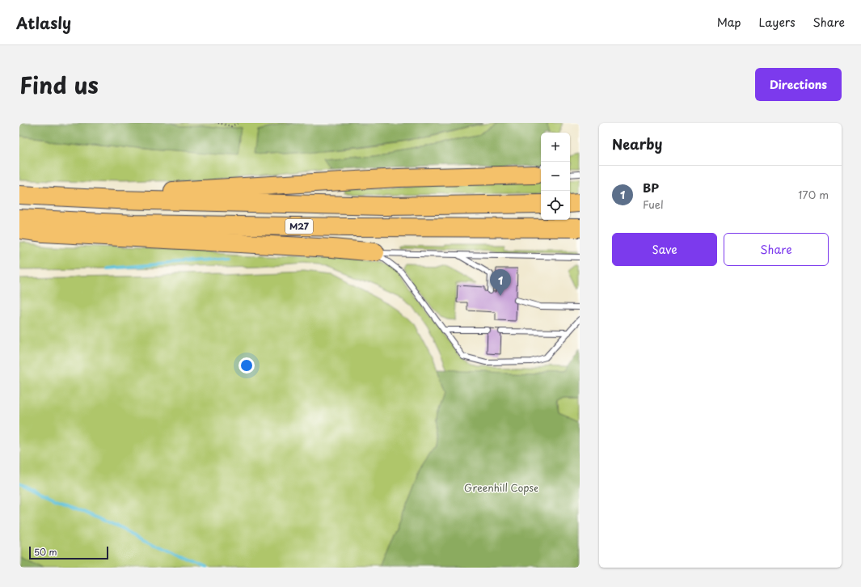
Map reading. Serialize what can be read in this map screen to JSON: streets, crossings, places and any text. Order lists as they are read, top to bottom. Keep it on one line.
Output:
{"streets":{"highway":["M27"]},"parks":["Greenhill Copse"],"scale_bar":"50 m","page":{"header":"Atlasly","nav":["Map","Layers","Share"],"title":"Find us","buttons":["Directions",["Save","Share"]],"heading":"Nearby","map_buttons":["+","−"],"list":[{"mark":"1","name":"BP","note":"Fuel","value":"170 m"}],"pins":"1","scale":"50 m"}}
